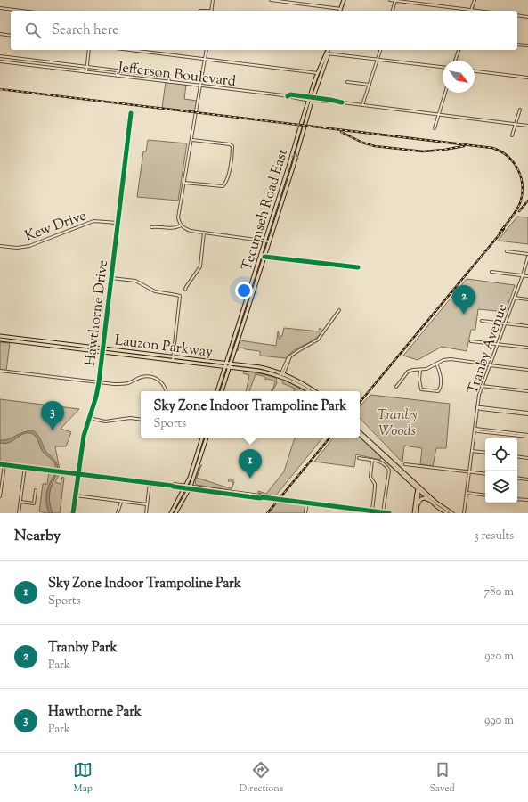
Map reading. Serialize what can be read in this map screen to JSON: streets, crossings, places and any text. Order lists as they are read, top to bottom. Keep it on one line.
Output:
{"streets":{"main road":["Tecumseh Road East","Lauzon Parkway"],"street":["Jefferson Boulevard","Kew Drive","Hawthorne Drive","Tranby Avenue"]},"crossings":[["Jefferson Boulevard","Tecumseh Road East"],["Tecumseh Road East","Lauzon Parkway"],["Kew Drive","Hawthorne Drive"],["Hawthorne Drive","Lauzon Parkway"]],"parks":["Tranby Woods"],"north":"bottom right","page":{"search":"Search here","pins":["2","3","1"],"popup":["Sky Zone Indoor Trampoline Park","Sports"],"heading":["Nearby","3 results"],"list":[{"mark":"1","name":"Sky Zone Indoor Trampoline Park","note":"Sports","value":"780 m"},{"mark":"2","name":"Tranby Park","note":"Park","value":"920 m"},{"mark":"3","name":"Hawthorne Park","note":"Park","value":"990 m"}],"nav":["Map","Directions","Saved"]}}
